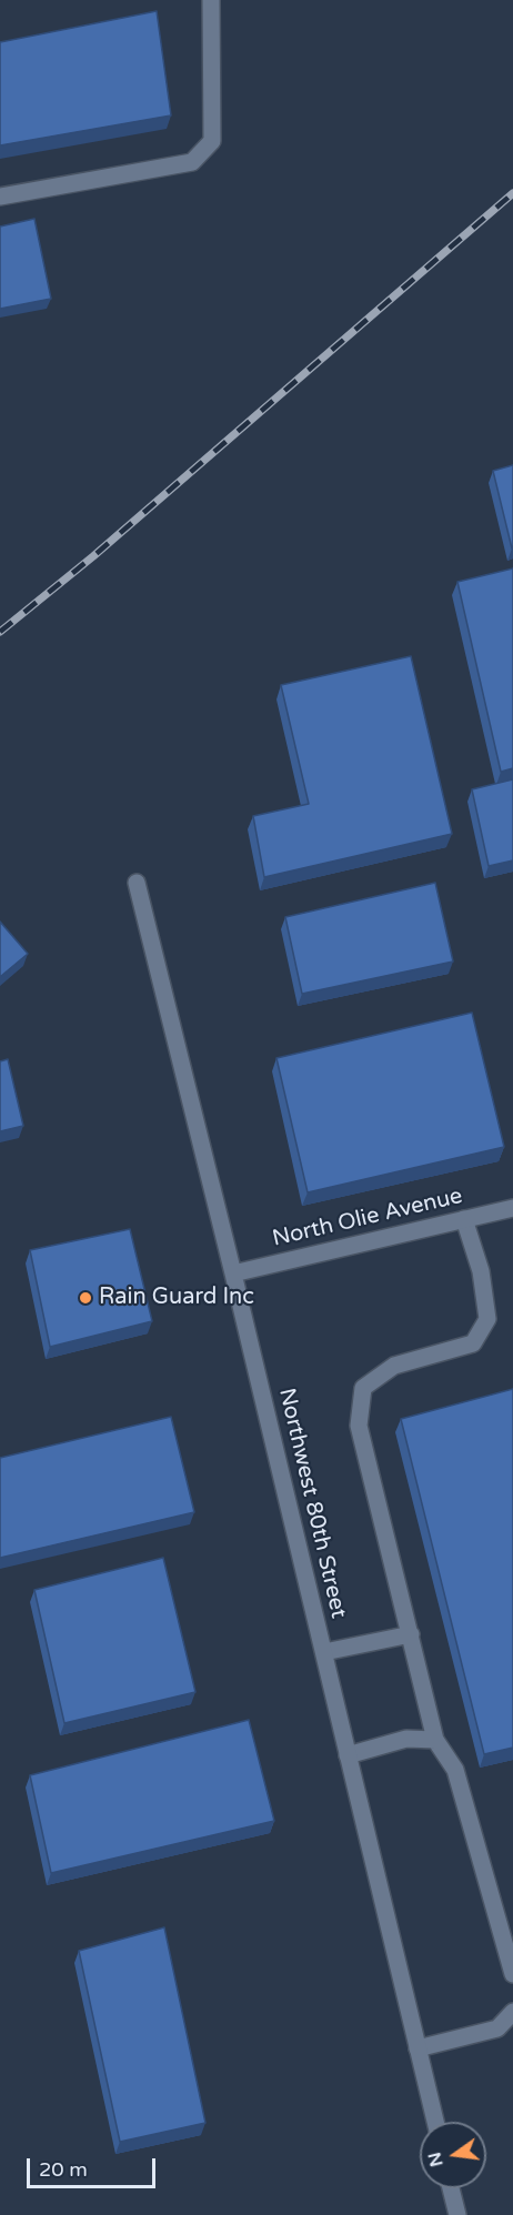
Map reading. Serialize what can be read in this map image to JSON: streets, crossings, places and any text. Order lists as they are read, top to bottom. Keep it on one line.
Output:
{"streets":{"street":["North Olie Avenue","Northwest 80th Street"]},"crossings":[["North Olie Avenue","Northwest 80th Street"]],"places":["Rain Guard Inc"],"scale_bar":"20 m","north":"left"}
